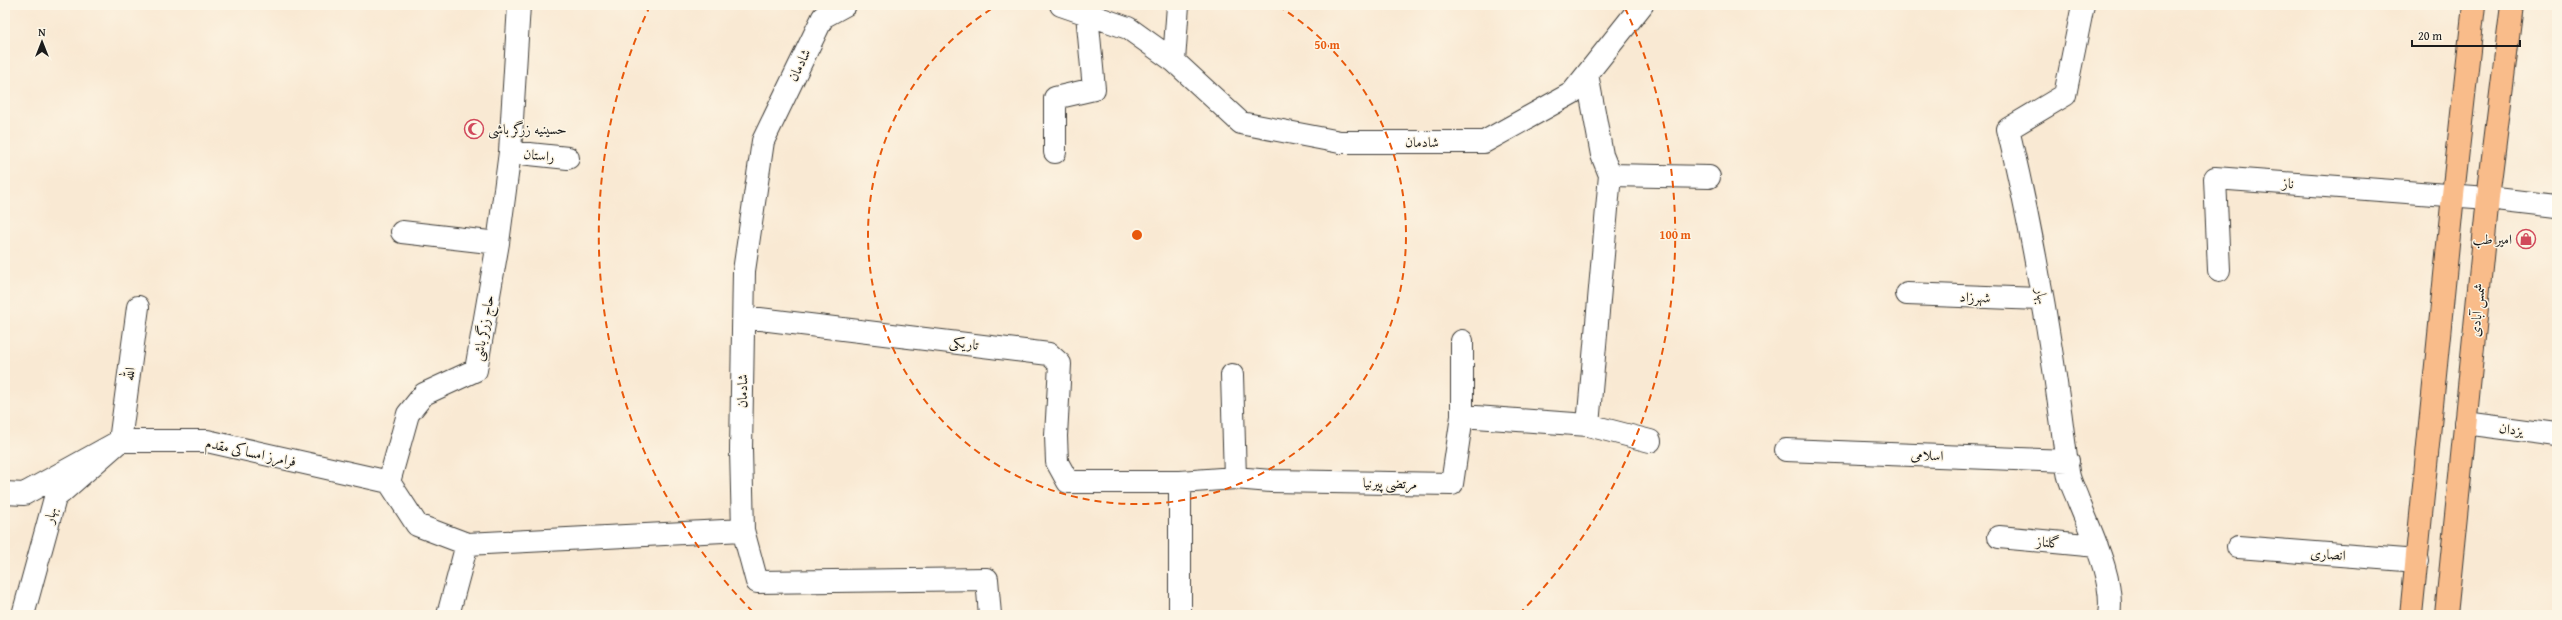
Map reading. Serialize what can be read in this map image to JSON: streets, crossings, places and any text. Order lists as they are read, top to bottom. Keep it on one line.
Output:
{"streets":{"main road":["شمس آبادی"],"street":["شادمان","راستان","ناز","بهار","شهرزاد","حاج زرگر باشی","تاریکی","الله","یزدان","فرامرز امساکی مقدم","اسلامی","مرتضی پیرنیا","گلناز","انصاری"]},"crossings":[["شادمان","تاریکی"],["راستان","حاج زرگر باشی"],["بهار","شهرزاد"],["بهار","الله"],["بهار","فرامرز امساکی مقدم"],["بهار","اسلامی"],["بهار","گلناز"],["شمس آبادی","یزدان"],["حاج زرگر باشی","فرامرز امساکی مقدم"],["تاریکی","مرتضی پیرنیا"],["الله","فرامرز امساکی مقدم"]],"places":{"mosque":["حسینیه زرگر باشی"],"shop":["امیر طب"]},"scale_bar":"20 m","north":"top","rings":["50 m","100 m"]}
